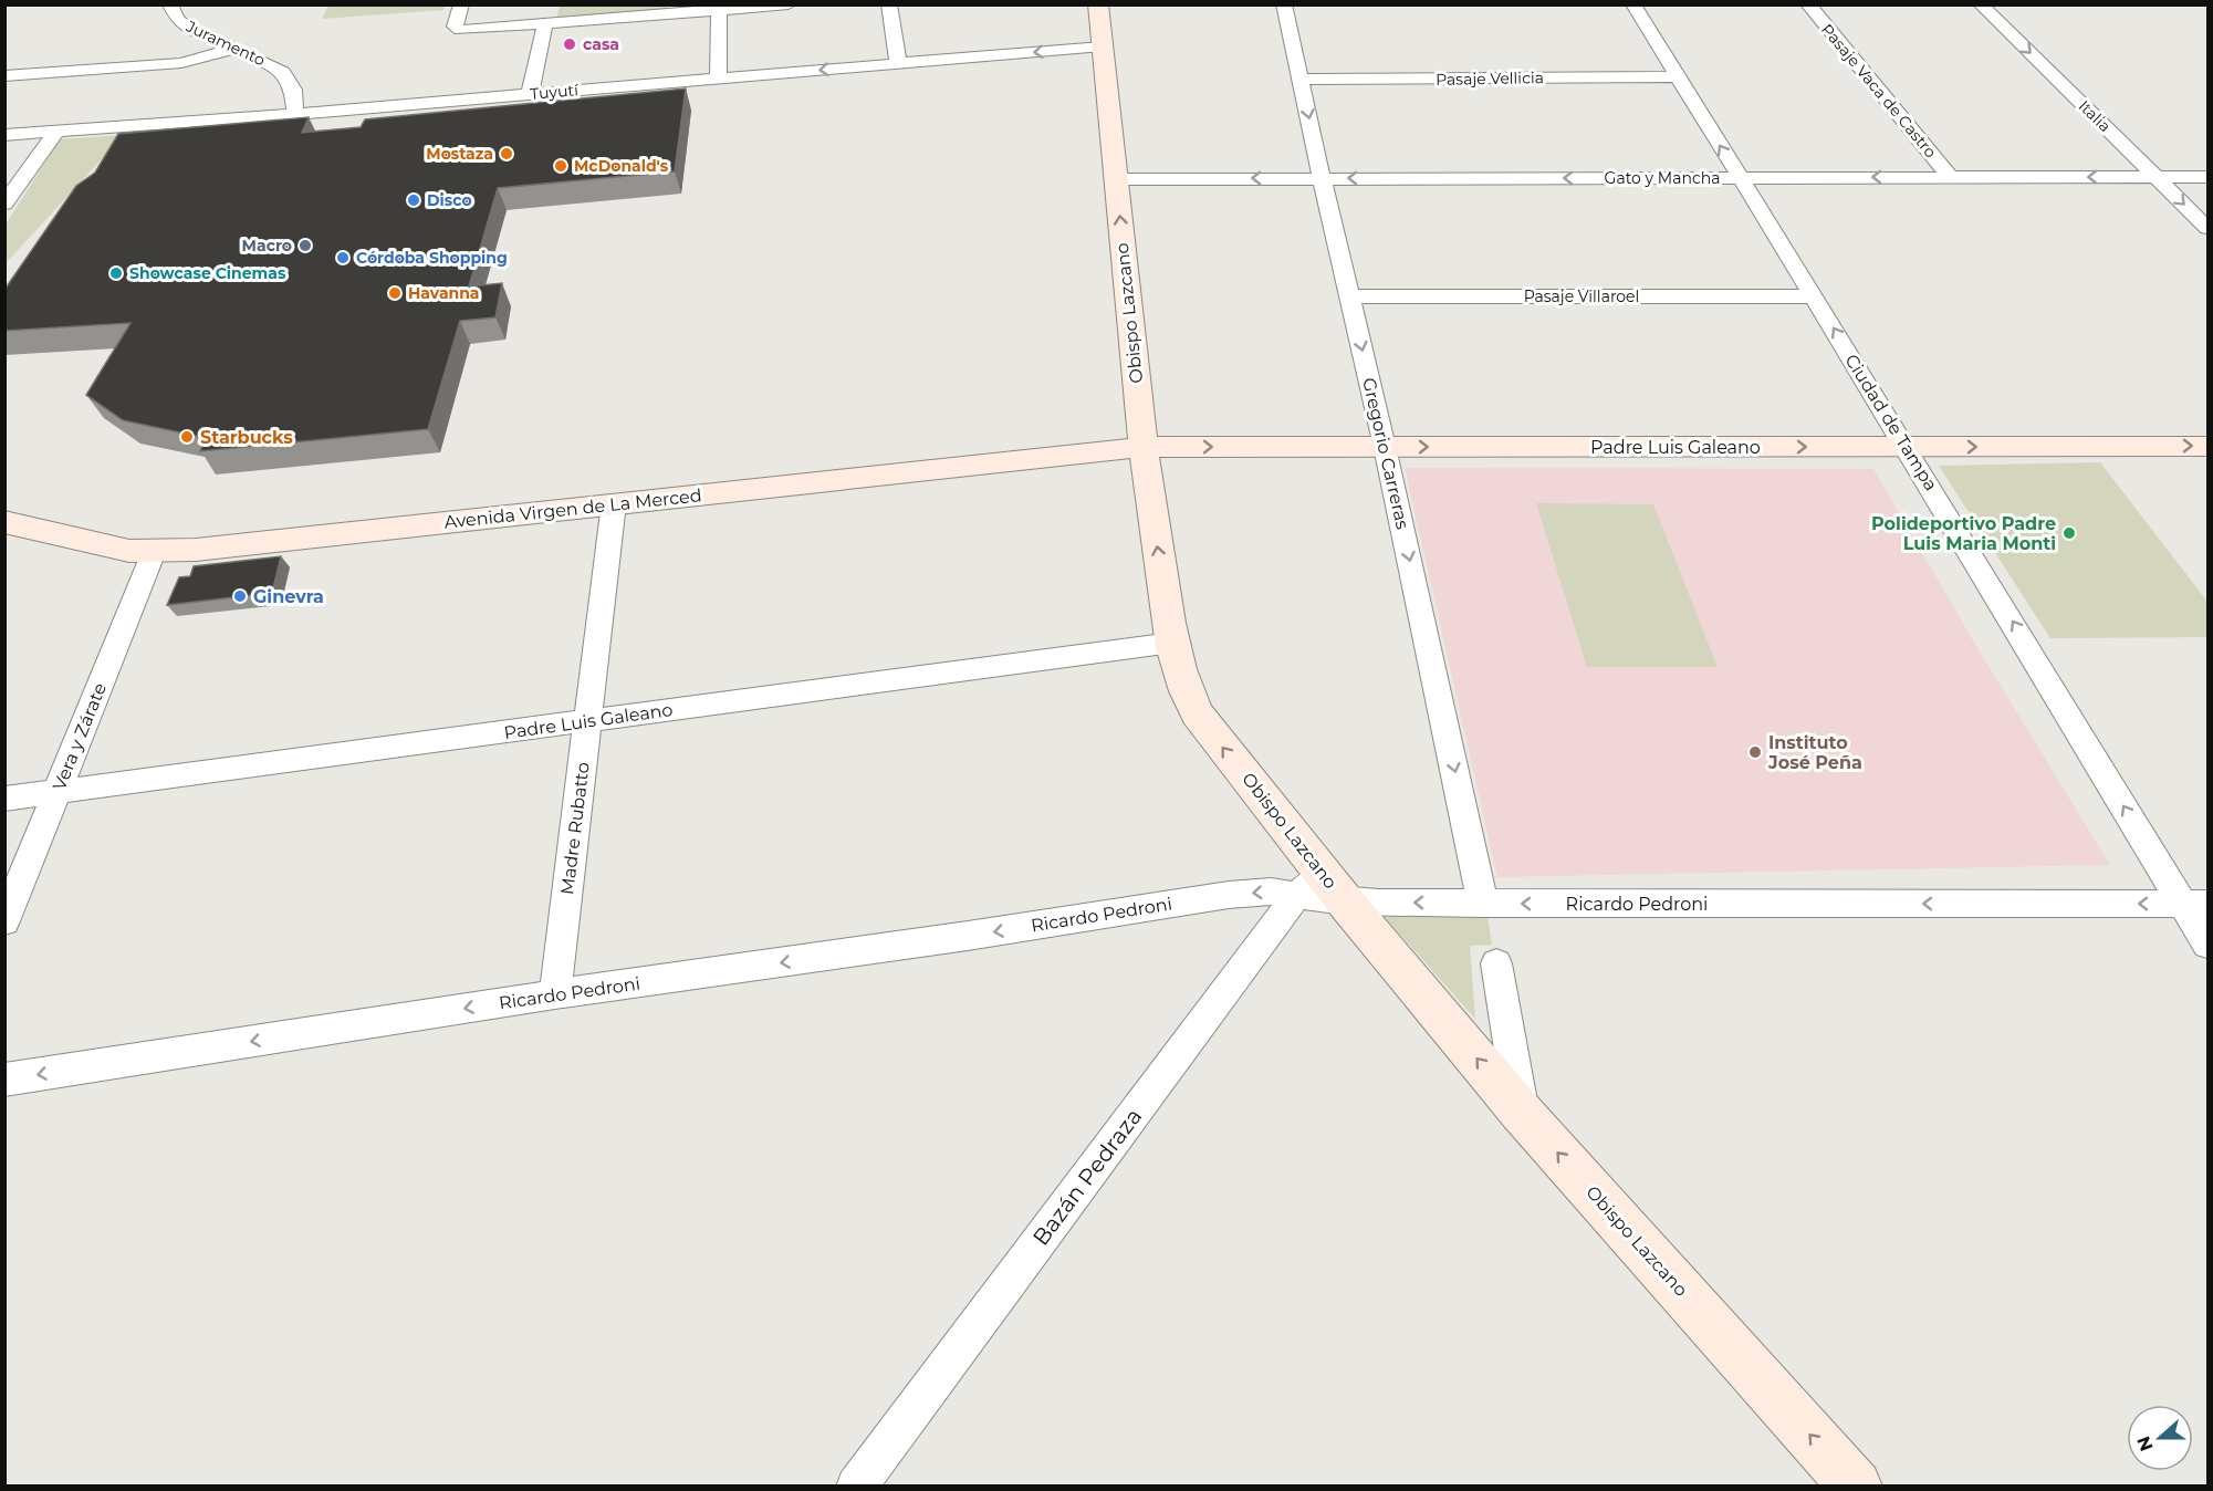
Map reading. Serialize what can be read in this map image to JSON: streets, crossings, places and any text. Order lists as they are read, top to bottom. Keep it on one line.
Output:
{"streets":{"main road":["Obispo Lazcano","Padre Luis Galeano","Avenida Virgen de La Merced"],"street":["Juramento","Pasaje Vellicia","Pasaje Vaca de Castro","Tuyutí","Italia","Gato y Mancha","Pasaje Villaroel","Ciudad de Tampa","Gregorio Carreras","Vera y Zárate","Madre Rubatto","Ricardo Pedroni","Bazán Pedraza"]},"crossings":[["Juramento","Tuyutí"],["Pasaje Vellicia","Ciudad de Tampa"],["Pasaje Vellicia","Gregorio Carreras"],["Pasaje Vaca de Castro","Gato y Mancha"],["Tuyutí","Obispo Lazcano"],["Italia","Gato y Mancha"],["Gato y Mancha","Obispo Lazcano"],["Gato y Mancha","Ciudad de Tampa"],["Gato y Mancha","Gregorio Carreras"],["Pasaje Villaroel","Ciudad de Tampa"],["Pasaje Villaroel","Gregorio Carreras"],["Obispo Lazcano","Padre Luis Galeano"],["Obispo Lazcano","Avenida Virgen de La Merced"],["Obispo Lazcano","Ricardo Pedroni"],["Obispo Lazcano","Bazán Pedraza"],["Ciudad de Tampa","Padre Luis Galeano"],["Ciudad de Tampa","Ricardo Pedroni"],["Padre Luis Galeano","Gregorio Carreras"],["Padre Luis Galeano","Avenida Virgen de La Merced"],["Padre Luis Galeano","Vera y Zárate"],["Padre Luis Galeano","Madre Rubatto"],["Gregorio Carreras","Ricardo Pedroni"],["Avenida Virgen de La Merced","Vera y Zárate"],["Avenida Virgen de La Merced","Madre Rubatto"],["Madre Rubatto","Ricardo Pedroni"],["Ricardo Pedroni","Bazán Pedraza"]],"one_way":["Tuyutí","Italia","Gato y Mancha","Obispo Lazcano","Ciudad de Tampa","Padre Luis Galeano","Gregorio Carreras","Ricardo Pedroni"],"places":["casa","Mostaza","McDonald's","Disco","Macro","Córdoba Shopping","Showcase Cinemas","Havanna","Starbucks","Polideportivo Padre Luis Maria Monti","Ginevra","Instituto José Peña"],"north":"left"}
